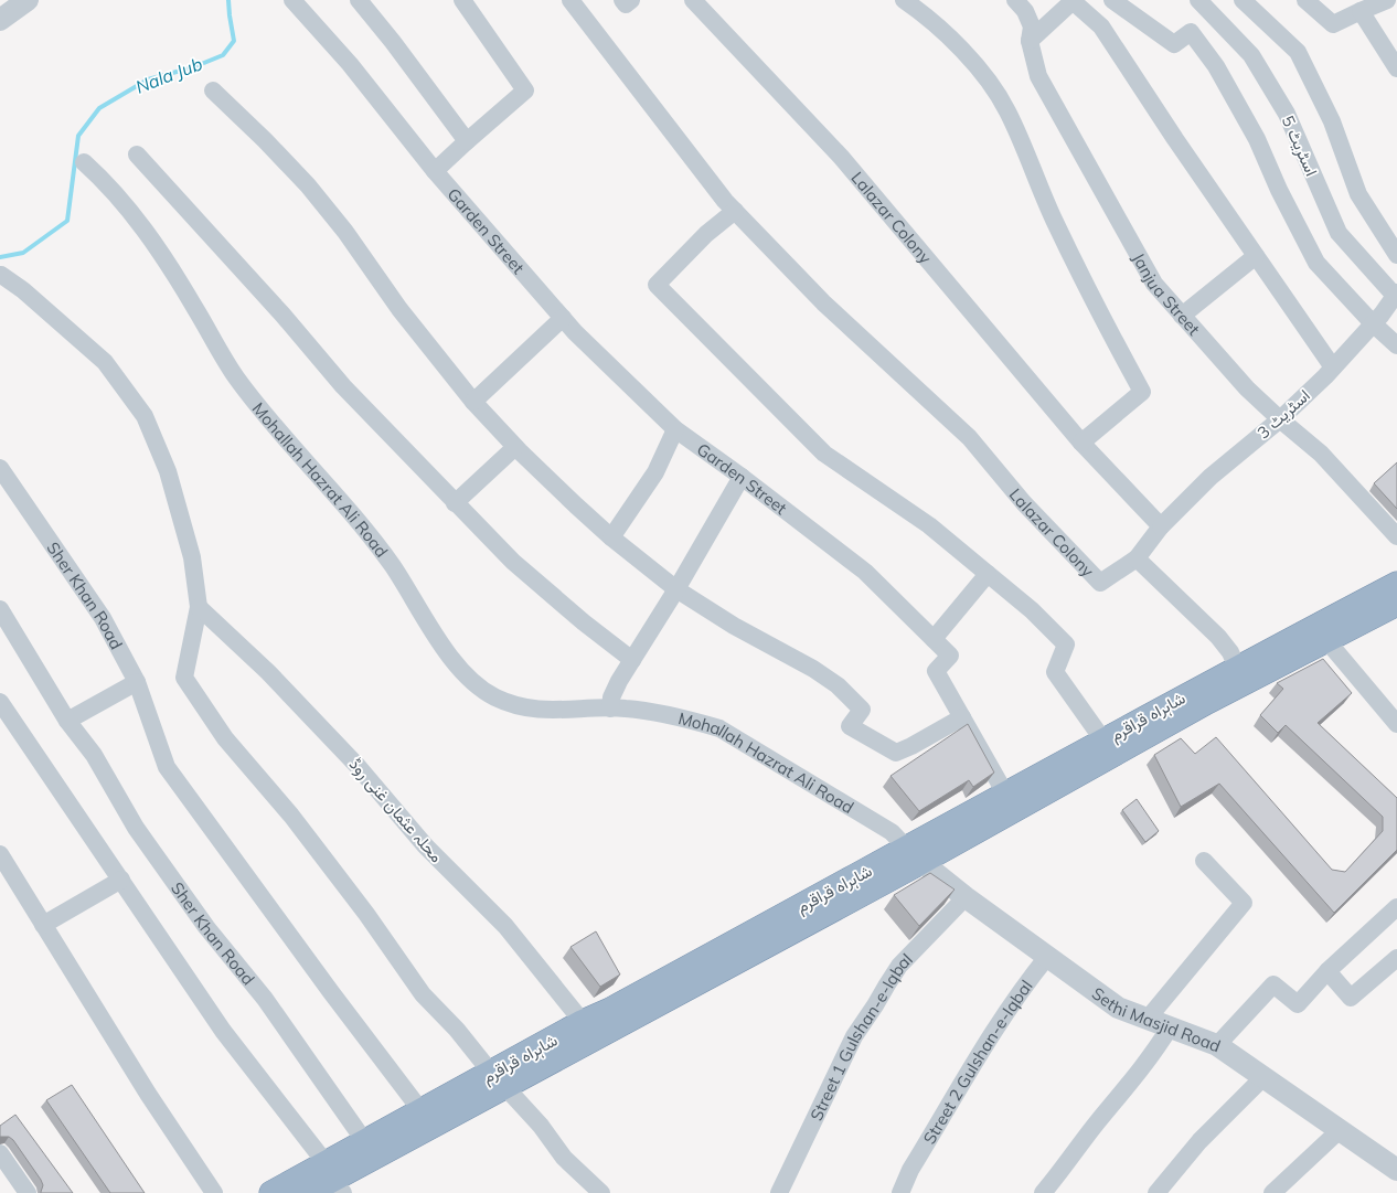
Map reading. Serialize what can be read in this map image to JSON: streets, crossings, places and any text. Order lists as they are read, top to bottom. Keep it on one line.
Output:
{"streets":{"highway":["شاہراہ قراقرم"],"street":["اسٹریٹ 5","Lalazar Colony","Garden Street","Janjua Street","اسٹریٹ 3","Mohallah Hazrat Ali Road","Sher Khan Road","محلہ عثمان غنی روڈ","Sethi Masjid Road","Street 1 Gulshan-e-Iqbal","Street 2 Gulshan-e-Iqbal"]},"crossings":[["اسٹریٹ 5","اسٹریٹ 3"],["Lalazar Colony","اسٹریٹ 3"],["Garden Street","شاہراہ قراقرم"],["Janjua Street","اسٹریٹ 3"],["Mohallah Hazrat Ali Road","شاہراہ قراقرم"],["Mohallah Hazrat Ali Road","Sethi Masjid Road"],["Sher Khan Road","شاہراہ قراقرم"],["شاہراہ قراقرم","محلہ عثمان غنی روڈ"],["شاہراہ قراقرم","Sethi Masjid Road"],["Sethi Masjid Road","Street 1 Gulshan-e-Iqbal"],["Sethi Masjid Road","Street 2 Gulshan-e-Iqbal"]],"water":["Nala Jub"]}
